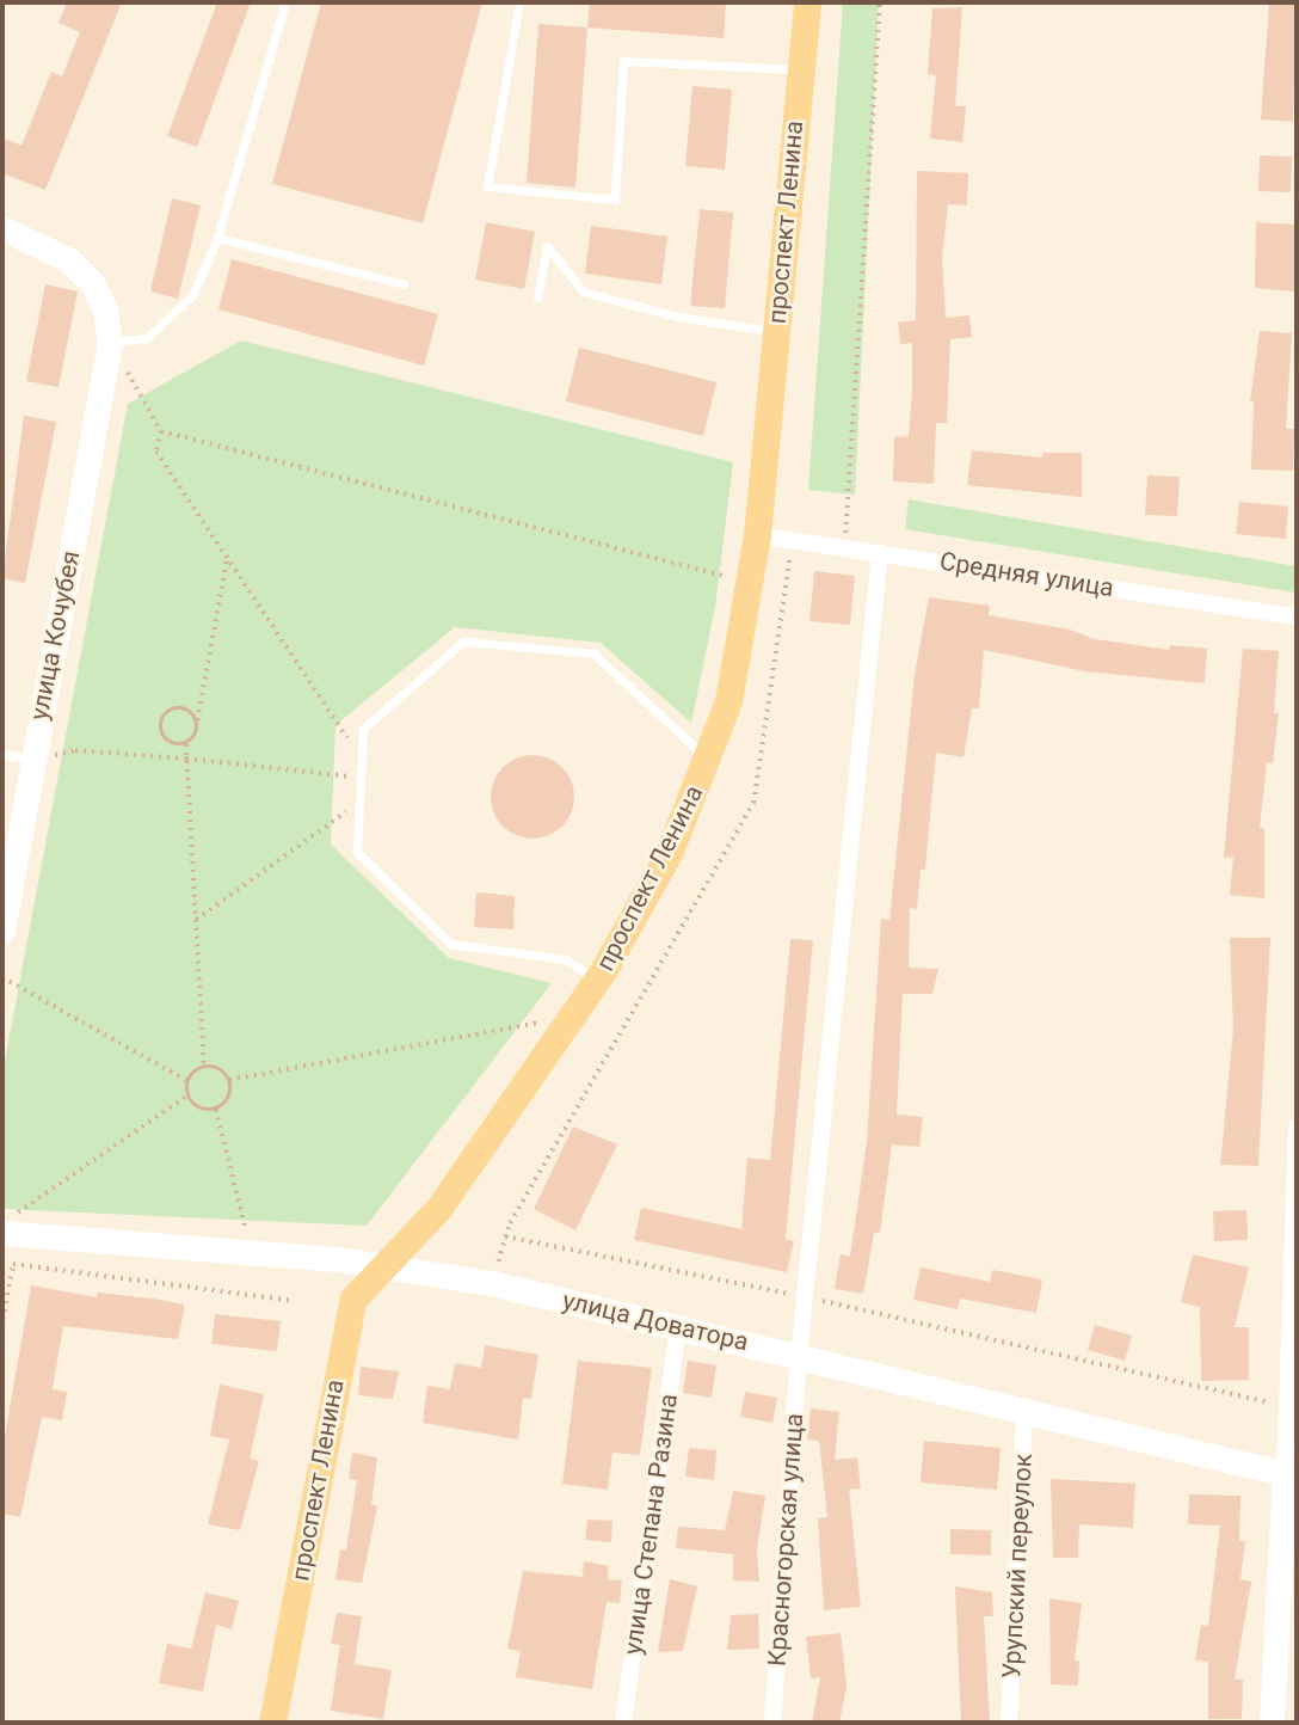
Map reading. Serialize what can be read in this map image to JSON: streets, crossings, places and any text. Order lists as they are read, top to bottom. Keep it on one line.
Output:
{"streets":{"main road":["проспект Ленина"],"street":["Средняя улица","улица Кочубея","улица Доватора","улица Степана Разина","Красногорская улица","Урупский переулок"]},"crossings":[["проспект Ленина","Средняя улица"],["проспект Ленина","улица Доватора"],["улица Доватора","улица Степана Разина"],["улица Доватора","Красногорская улица"],["улица Доватора","Урупский переулок"]]}
